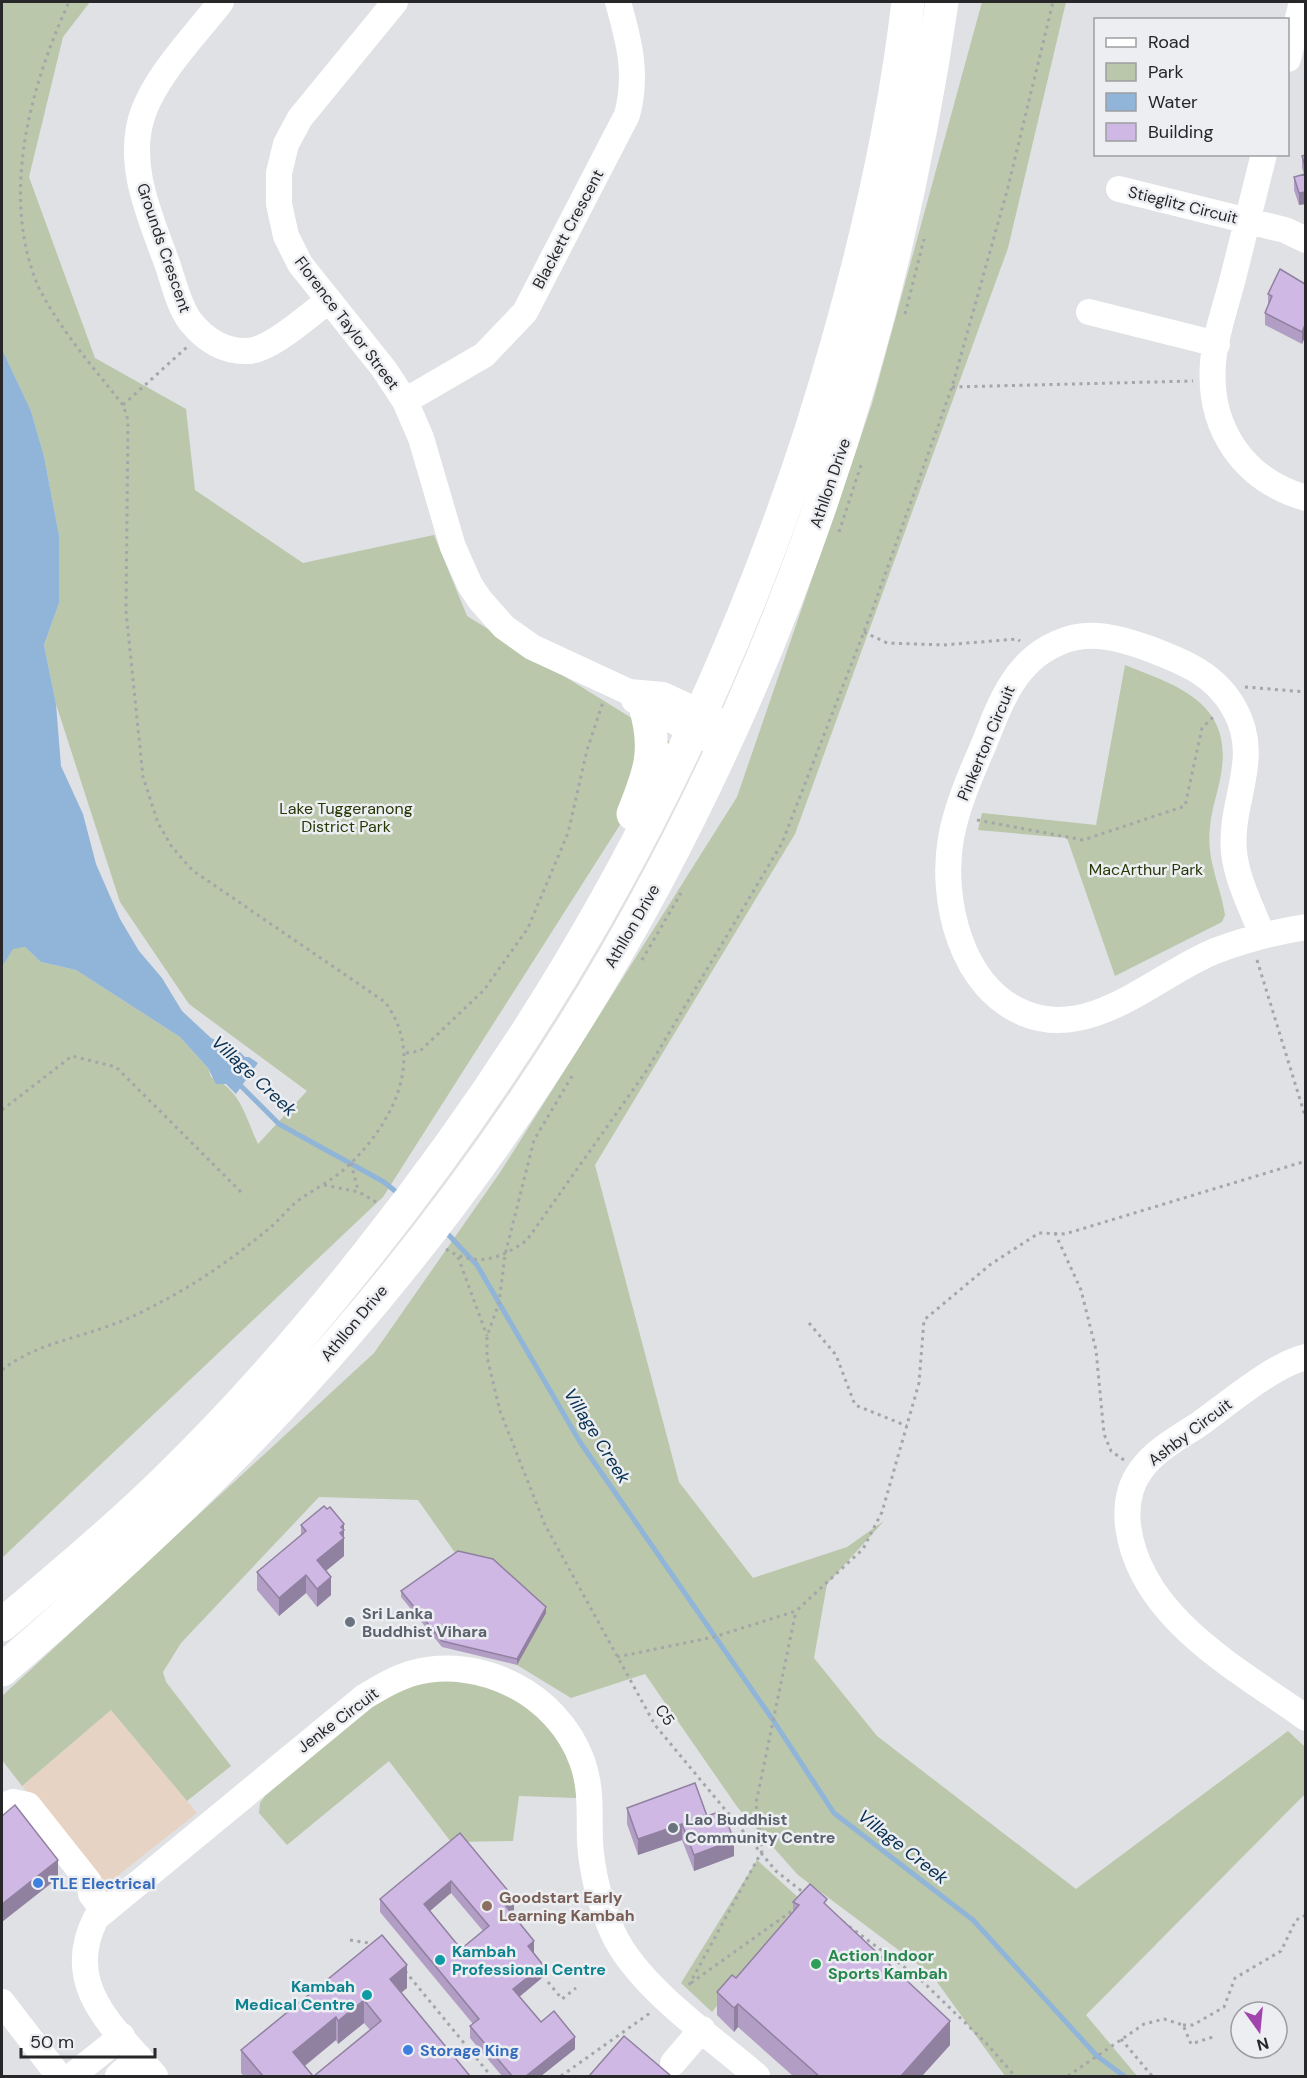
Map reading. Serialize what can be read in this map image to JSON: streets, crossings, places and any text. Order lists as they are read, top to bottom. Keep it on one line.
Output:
{"streets":{"main road":["Athllon Drive"],"street":["Stieglitz Circuit","Blackett Crescent","Grounds Crescent","Florence Taylor Street","Pinkerton Circuit","Ashby Circuit","Jenke Circuit"],"path":["C5"]},"crossings":[["Blackett Crescent","Florence Taylor Street"],["Grounds Crescent","Florence Taylor Street"],["Florence Taylor Street","Athllon Drive"]],"water":["Village Creek"],"parks":["Lake Tuggeranong District Park","MacArthur Park"],"places":["Sri Lanka Buddhist Vihara","Lao Buddhist Community Centre","TLE Electrical","Goodstart Early Learning Kambah","Kambah Professional Centre","Action Indoor Sports Kambah","Kambah Medical Centre","Storage King"],"legend":["Road","Park","Water","Building"],"scale_bar":"50 m","north":"bottom"}
